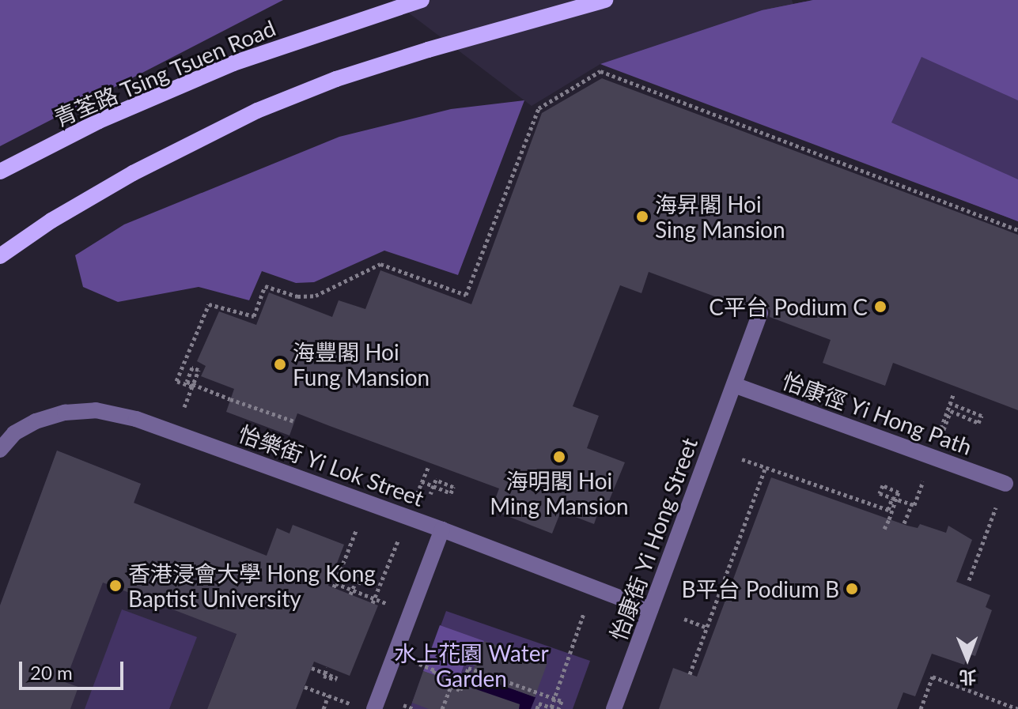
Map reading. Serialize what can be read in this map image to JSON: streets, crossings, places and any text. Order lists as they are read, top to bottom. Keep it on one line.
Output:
{"streets":{"main road":["青荃路 Tsing Tsuen Road"],"street":["怡康徑 Yi Hong Path","怡樂街 Yi Lok Street","怡康街 Yi Hong Street"]},"crossings":[["怡康徑 Yi Hong Path","怡康街 Yi Hong Street"],["怡樂街 Yi Lok Street","怡康街 Yi Hong Street"]],"parks":["水上花園 Water Garden"],"places":["海昇閣 Hoi Sing Mansion","C平台 Podium C","海豐閣 Hoi Fung Mansion","海明閣 Hoi Ming Mansion","香港浸會大學 Hong Kong Baptist University","B平台 Podium B"],"scale_bar":"20 m","north":"bottom"}
